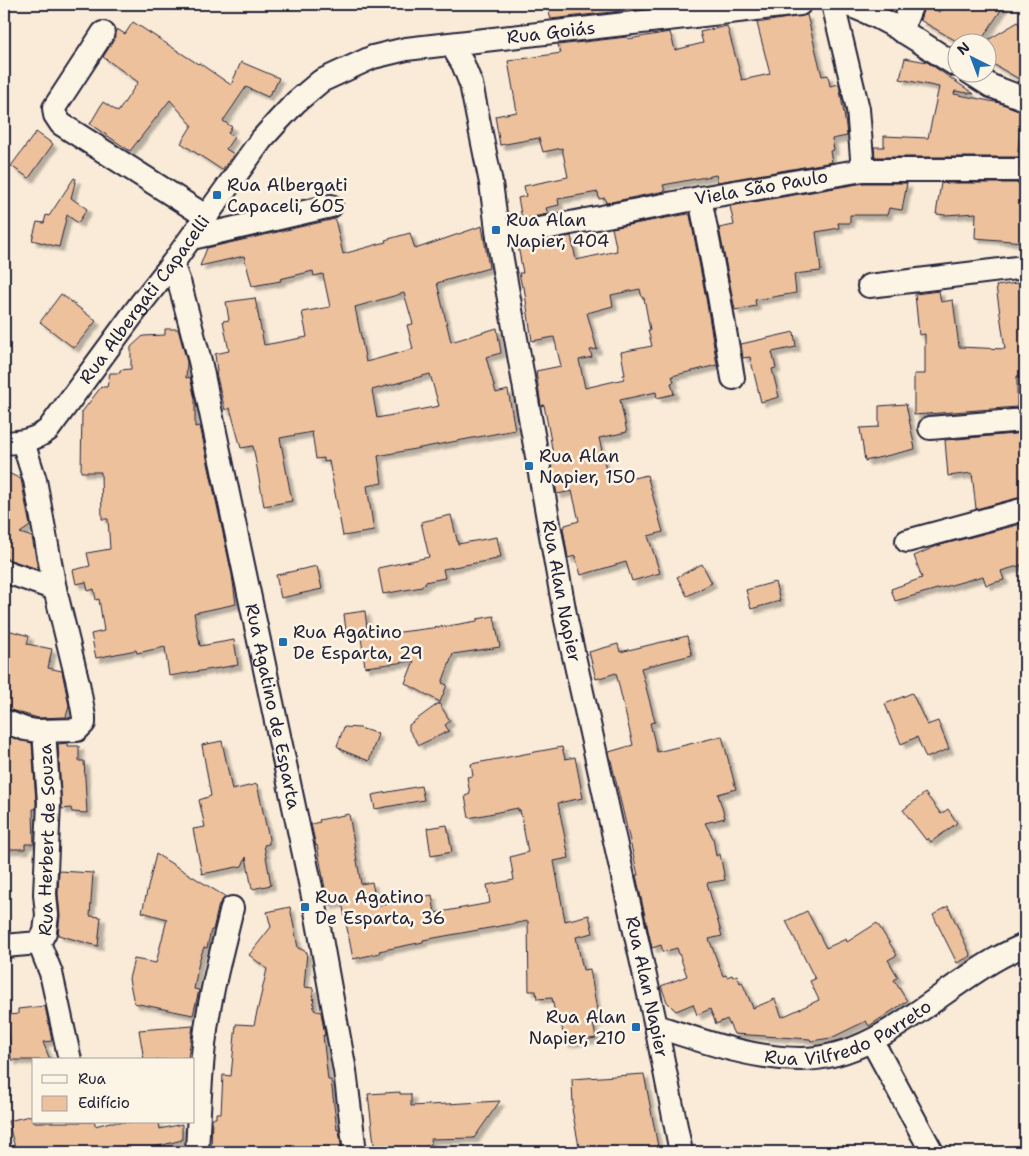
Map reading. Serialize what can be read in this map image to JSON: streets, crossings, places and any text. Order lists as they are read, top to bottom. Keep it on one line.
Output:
{"streets":{"street":["Rua Goiás","Viela São Paulo","Rua Albergati Capacelli","Rua Alan Napier","Rua Agatino de Esparta","Rua Herbert de Souza","Rua Vilfredo Parreto"]},"crossings":[["Rua Goiás","Rua Albergati Capacelli"],["Rua Goiás","Rua Alan Napier"],["Viela São Paulo","Rua Alan Napier"],["Rua Albergati Capacelli","Rua Alan Napier"],["Rua Albergati Capacelli","Rua Agatino de Esparta"],["Rua Alan Napier","Rua Vilfredo Parreto"]],"places":{"transit":["Rua Albergati Capaceli, 605","Rua Alan Napier, 404","Rua Alan Napier, 150","Rua Agatino De Esparta, 29","Rua Agatino De Esparta, 36","Rua Alan Napier, 210"]},"legend":["Rua","Edifício"],"north":"top left"}
